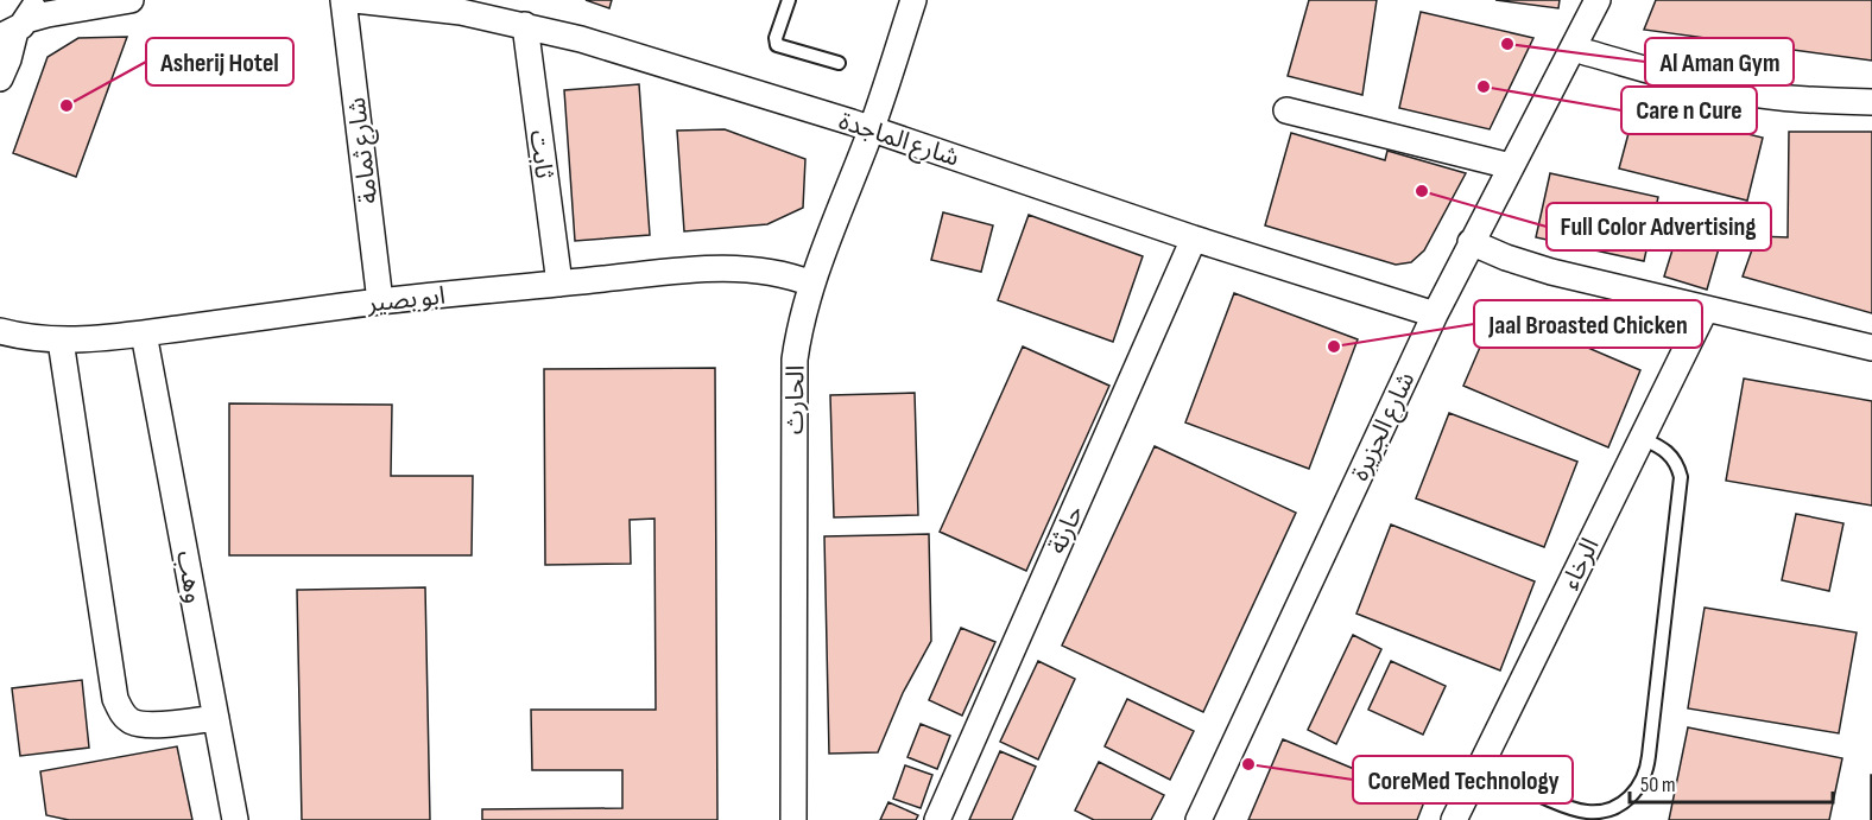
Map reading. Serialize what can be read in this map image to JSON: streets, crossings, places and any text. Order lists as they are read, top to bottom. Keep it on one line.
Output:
{"streets":{"street":["شارع الماجدة","شارع ثمامة","ثابت","ابو بصير","الحارث","شارع الجزيرة","حارثة","الرخاء","وهب"]},"crossings":[["شارع الماجدة","ثابت"],["شارع الماجدة","الحارث"],["شارع الماجدة","شارع الجزيرة"],["شارع الماجدة","حارثة"],["شارع ثمامة","ابو بصير"],["ثابت","ابو بصير"],["ابو بصير","الحارث"],["ابو بصير","وهب"]],"places":["Al Aman Gym","Care n Cure","Asherij Hotel","Full Color Advertising","Jaal Broasted Chicken","CoreMed Technology"],"scale_bar":"50 m"}
